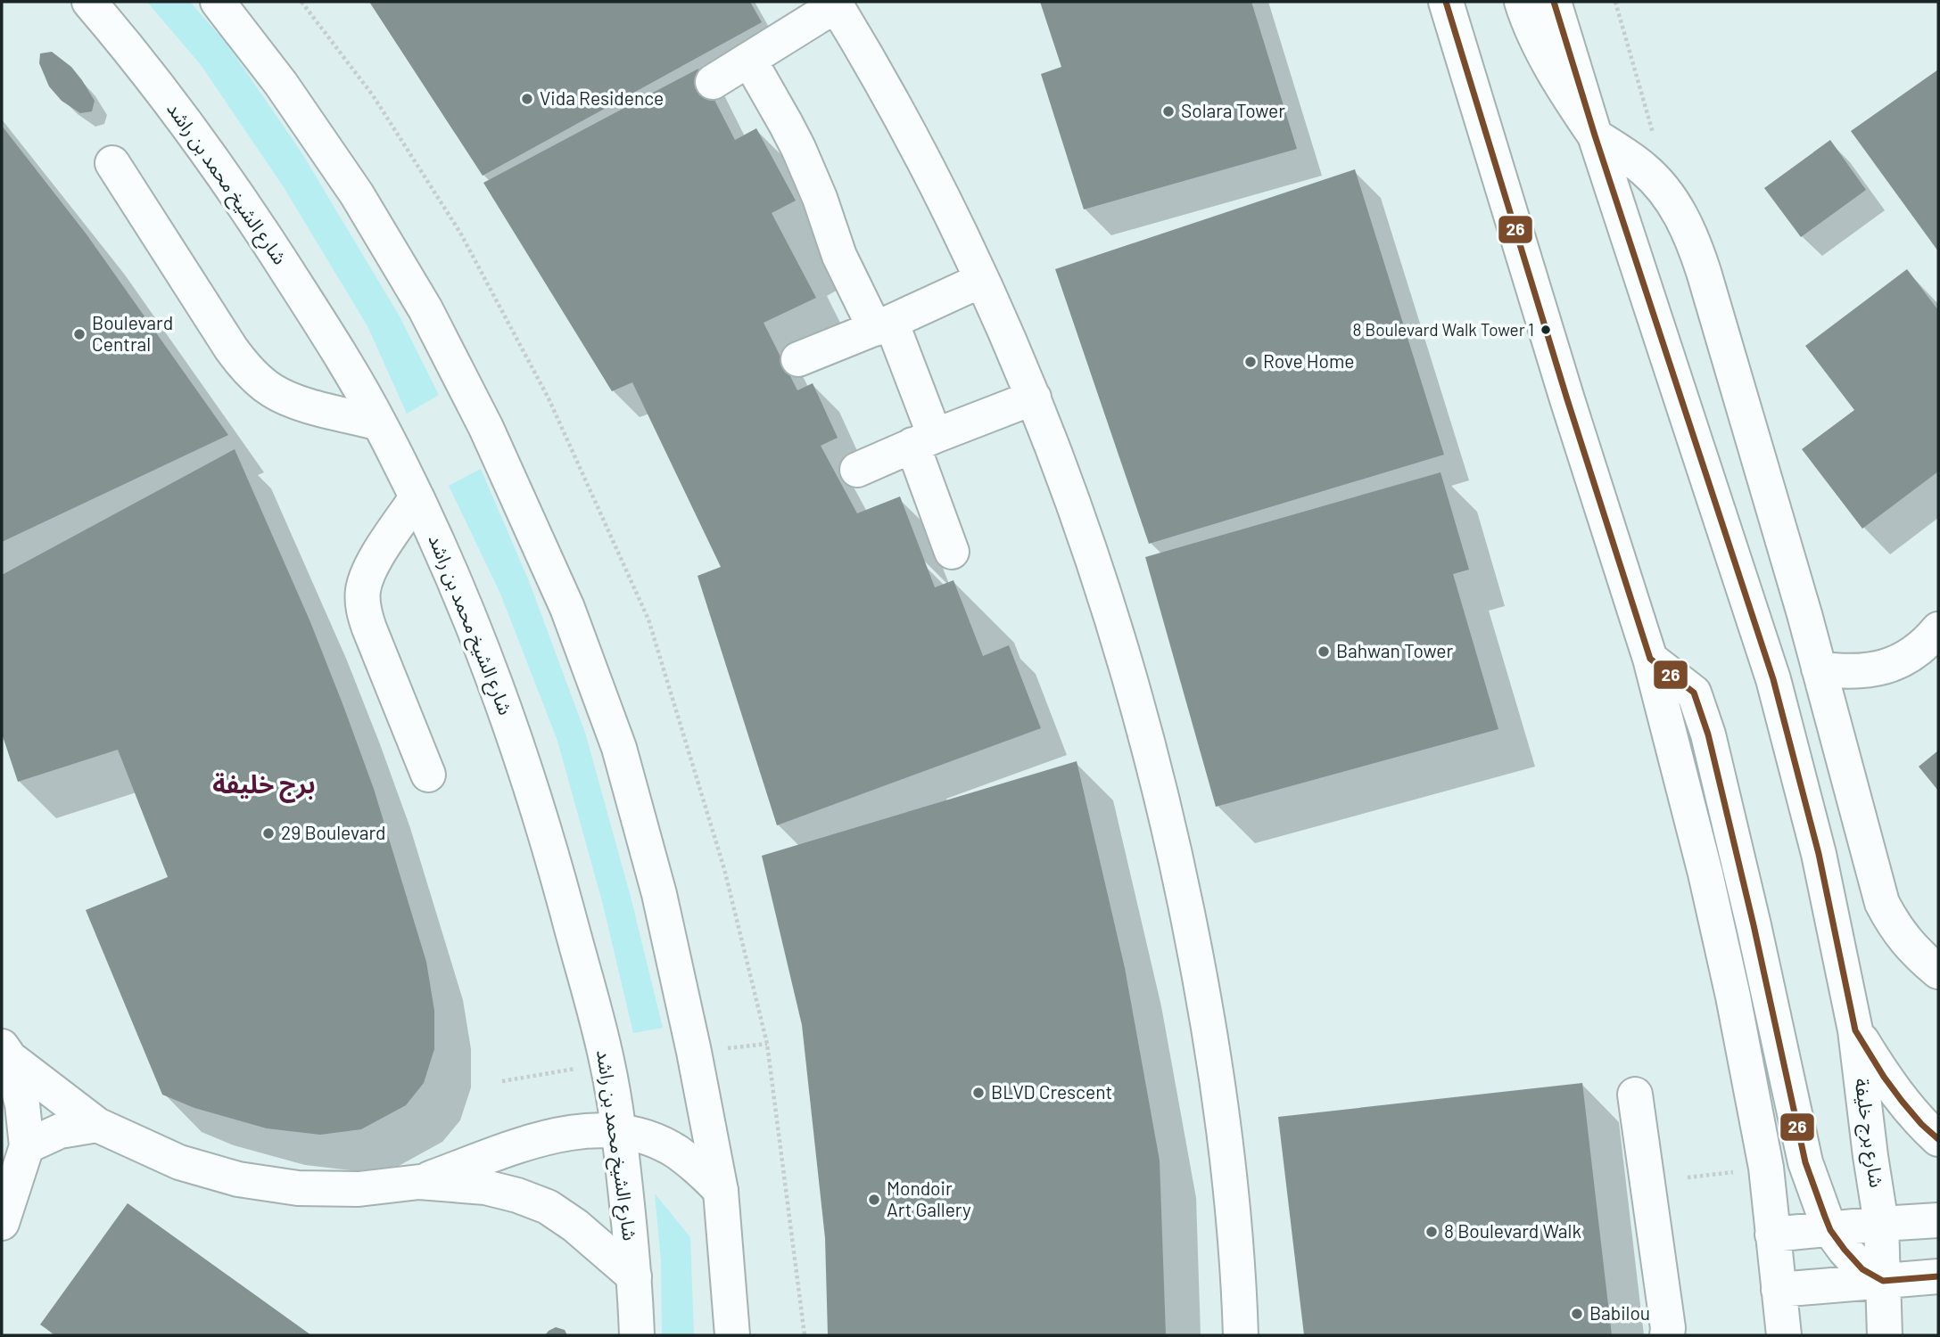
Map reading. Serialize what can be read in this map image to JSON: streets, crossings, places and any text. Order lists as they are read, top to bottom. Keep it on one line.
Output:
{"streets":{"street":["شارع الشيخ محمد بن راشد","شارع برج خليفة"]},"districts":["برج خليفة"],"places":["Vida Residence","Solara Tower","8 Boulevard Walk Tower 1","Boulevard Central","Rove Home","Bahwan Tower","29 Boulevard","BLVD Crescent","Mondoir Art Gallery","8 Boulevard Walk","Babilou"],"lines":["transit line 26"]}
